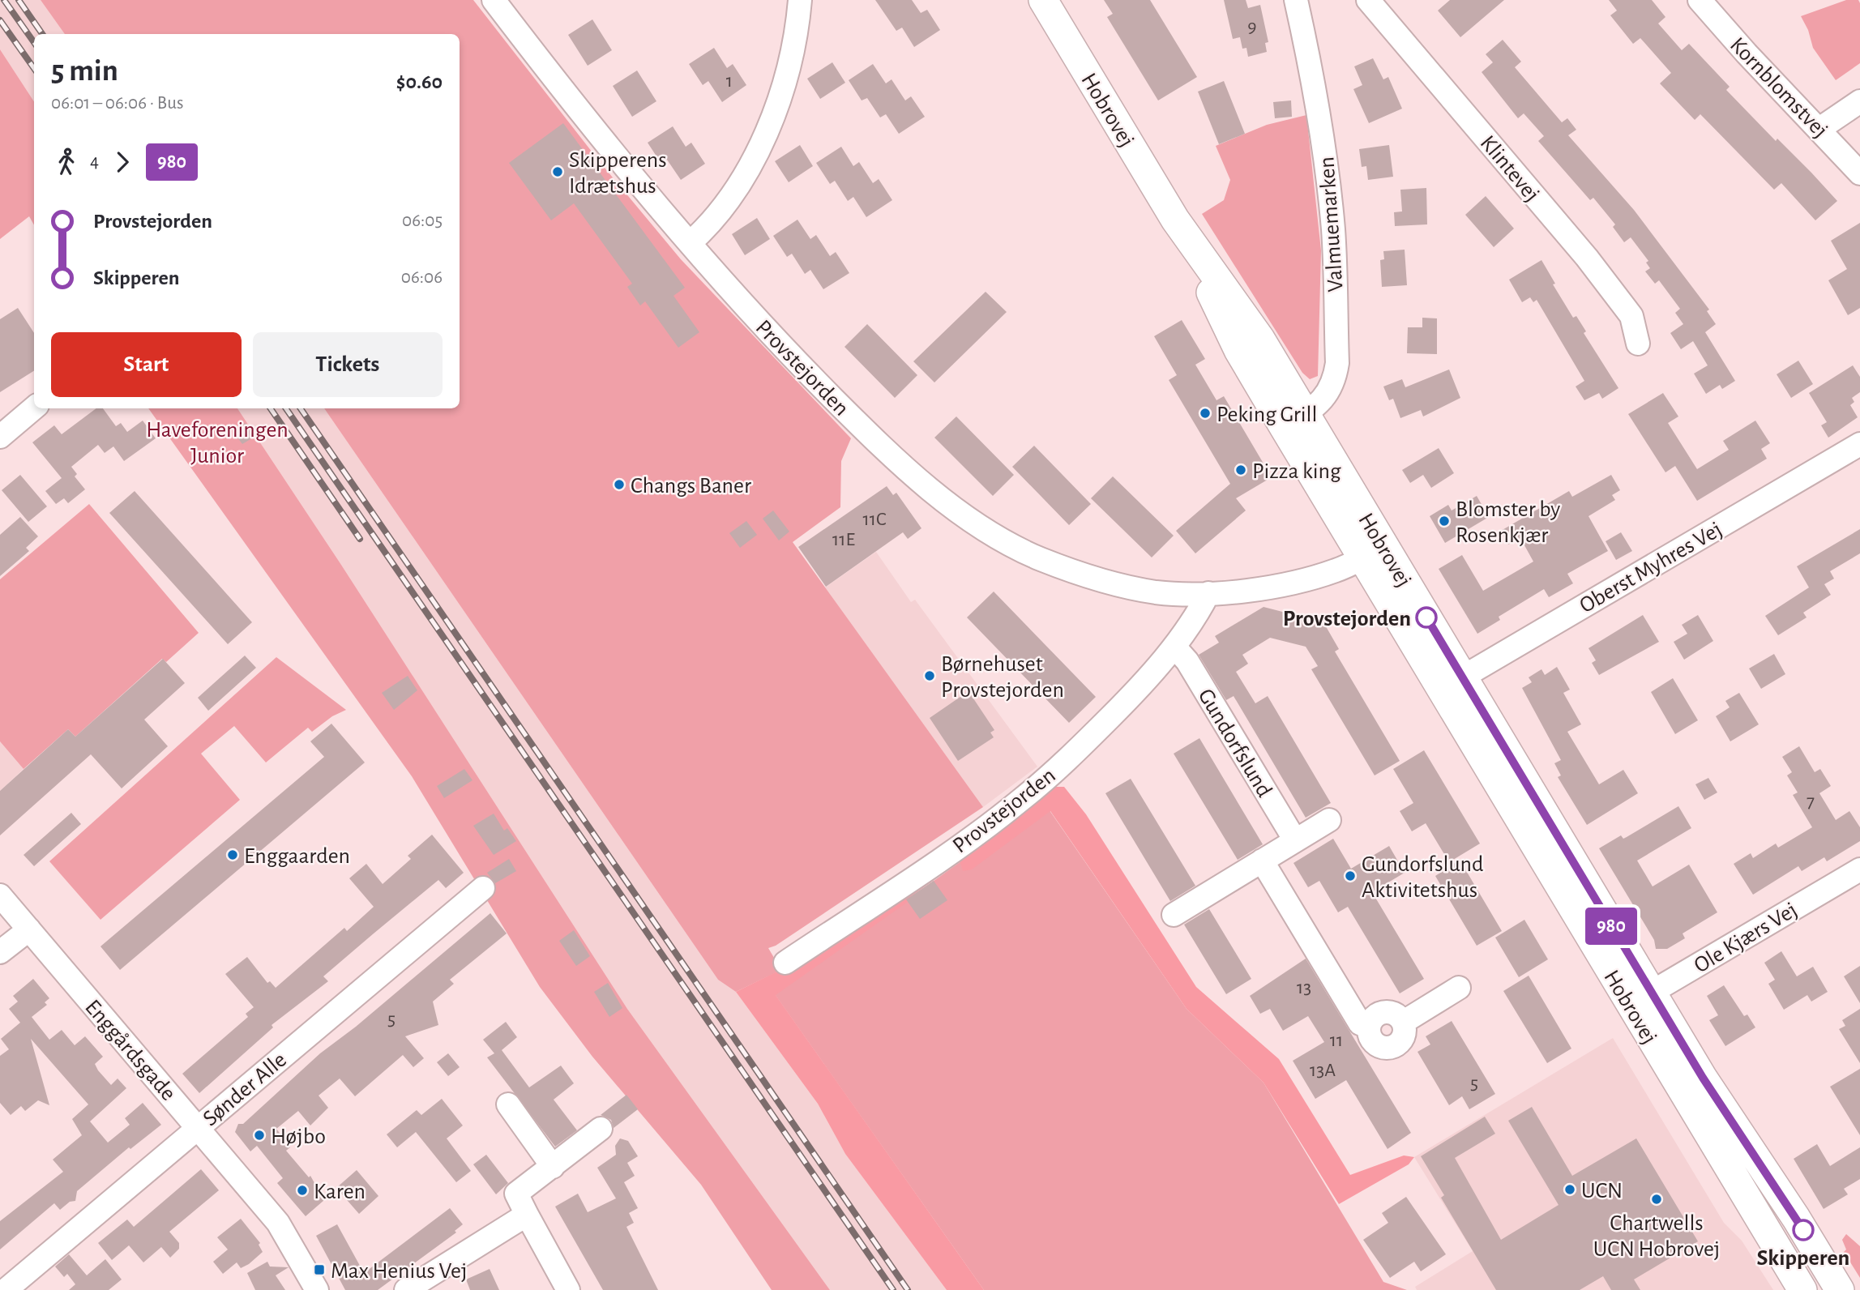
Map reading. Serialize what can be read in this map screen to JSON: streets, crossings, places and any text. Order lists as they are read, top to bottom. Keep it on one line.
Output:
{"streets":{"main road":["Hobrovej"],"street":["Kornblomstvej","Klintevej","Valmuemarken","Provstejorden","Oberst Myhres Vej","Gundorfslund","Ole Kjærs Vej","Enggårdsgade","Sønder Alle"]},"crossings":[["Hobrovej","Valmuemarken"],["Hobrovej","Provstejorden"],["Hobrovej","Oberst Myhres Vej"],["Hobrovej","Ole Kjærs Vej"],["Provstejorden","Gundorfslund"],["Enggårdsgade","Sønder Alle"]],"parks":["Haveforeningen Junior"],"places":{"other":["Skipperens Idrætshus","Peking Grill","Pizza king","Changs Baner","Blomster by Rosenkjær","Provstejorden","Børnehuset Provstejorden","Enggaarden","Gundorfslund Aktivitetshus","Højbo","UCN","Karen","Chartwells UCN Hobrovej","Skipperen"],"transit":["Max Henius Vej"]},"lines":["bus line 980"],"house_numbers":["9","1","11C","11E","7","13","5","11","13A","5"],"page":{"on_map":"980","heading":["5 min","06:01 – 06:06 · Bus","$0.60"],"legs":["4","980"],"list":[{"name":"Provstejorden","value":"06:05"},{"name":"Skipperen","value":"06:06"}],"buttons":["Start","Tickets"]}}
